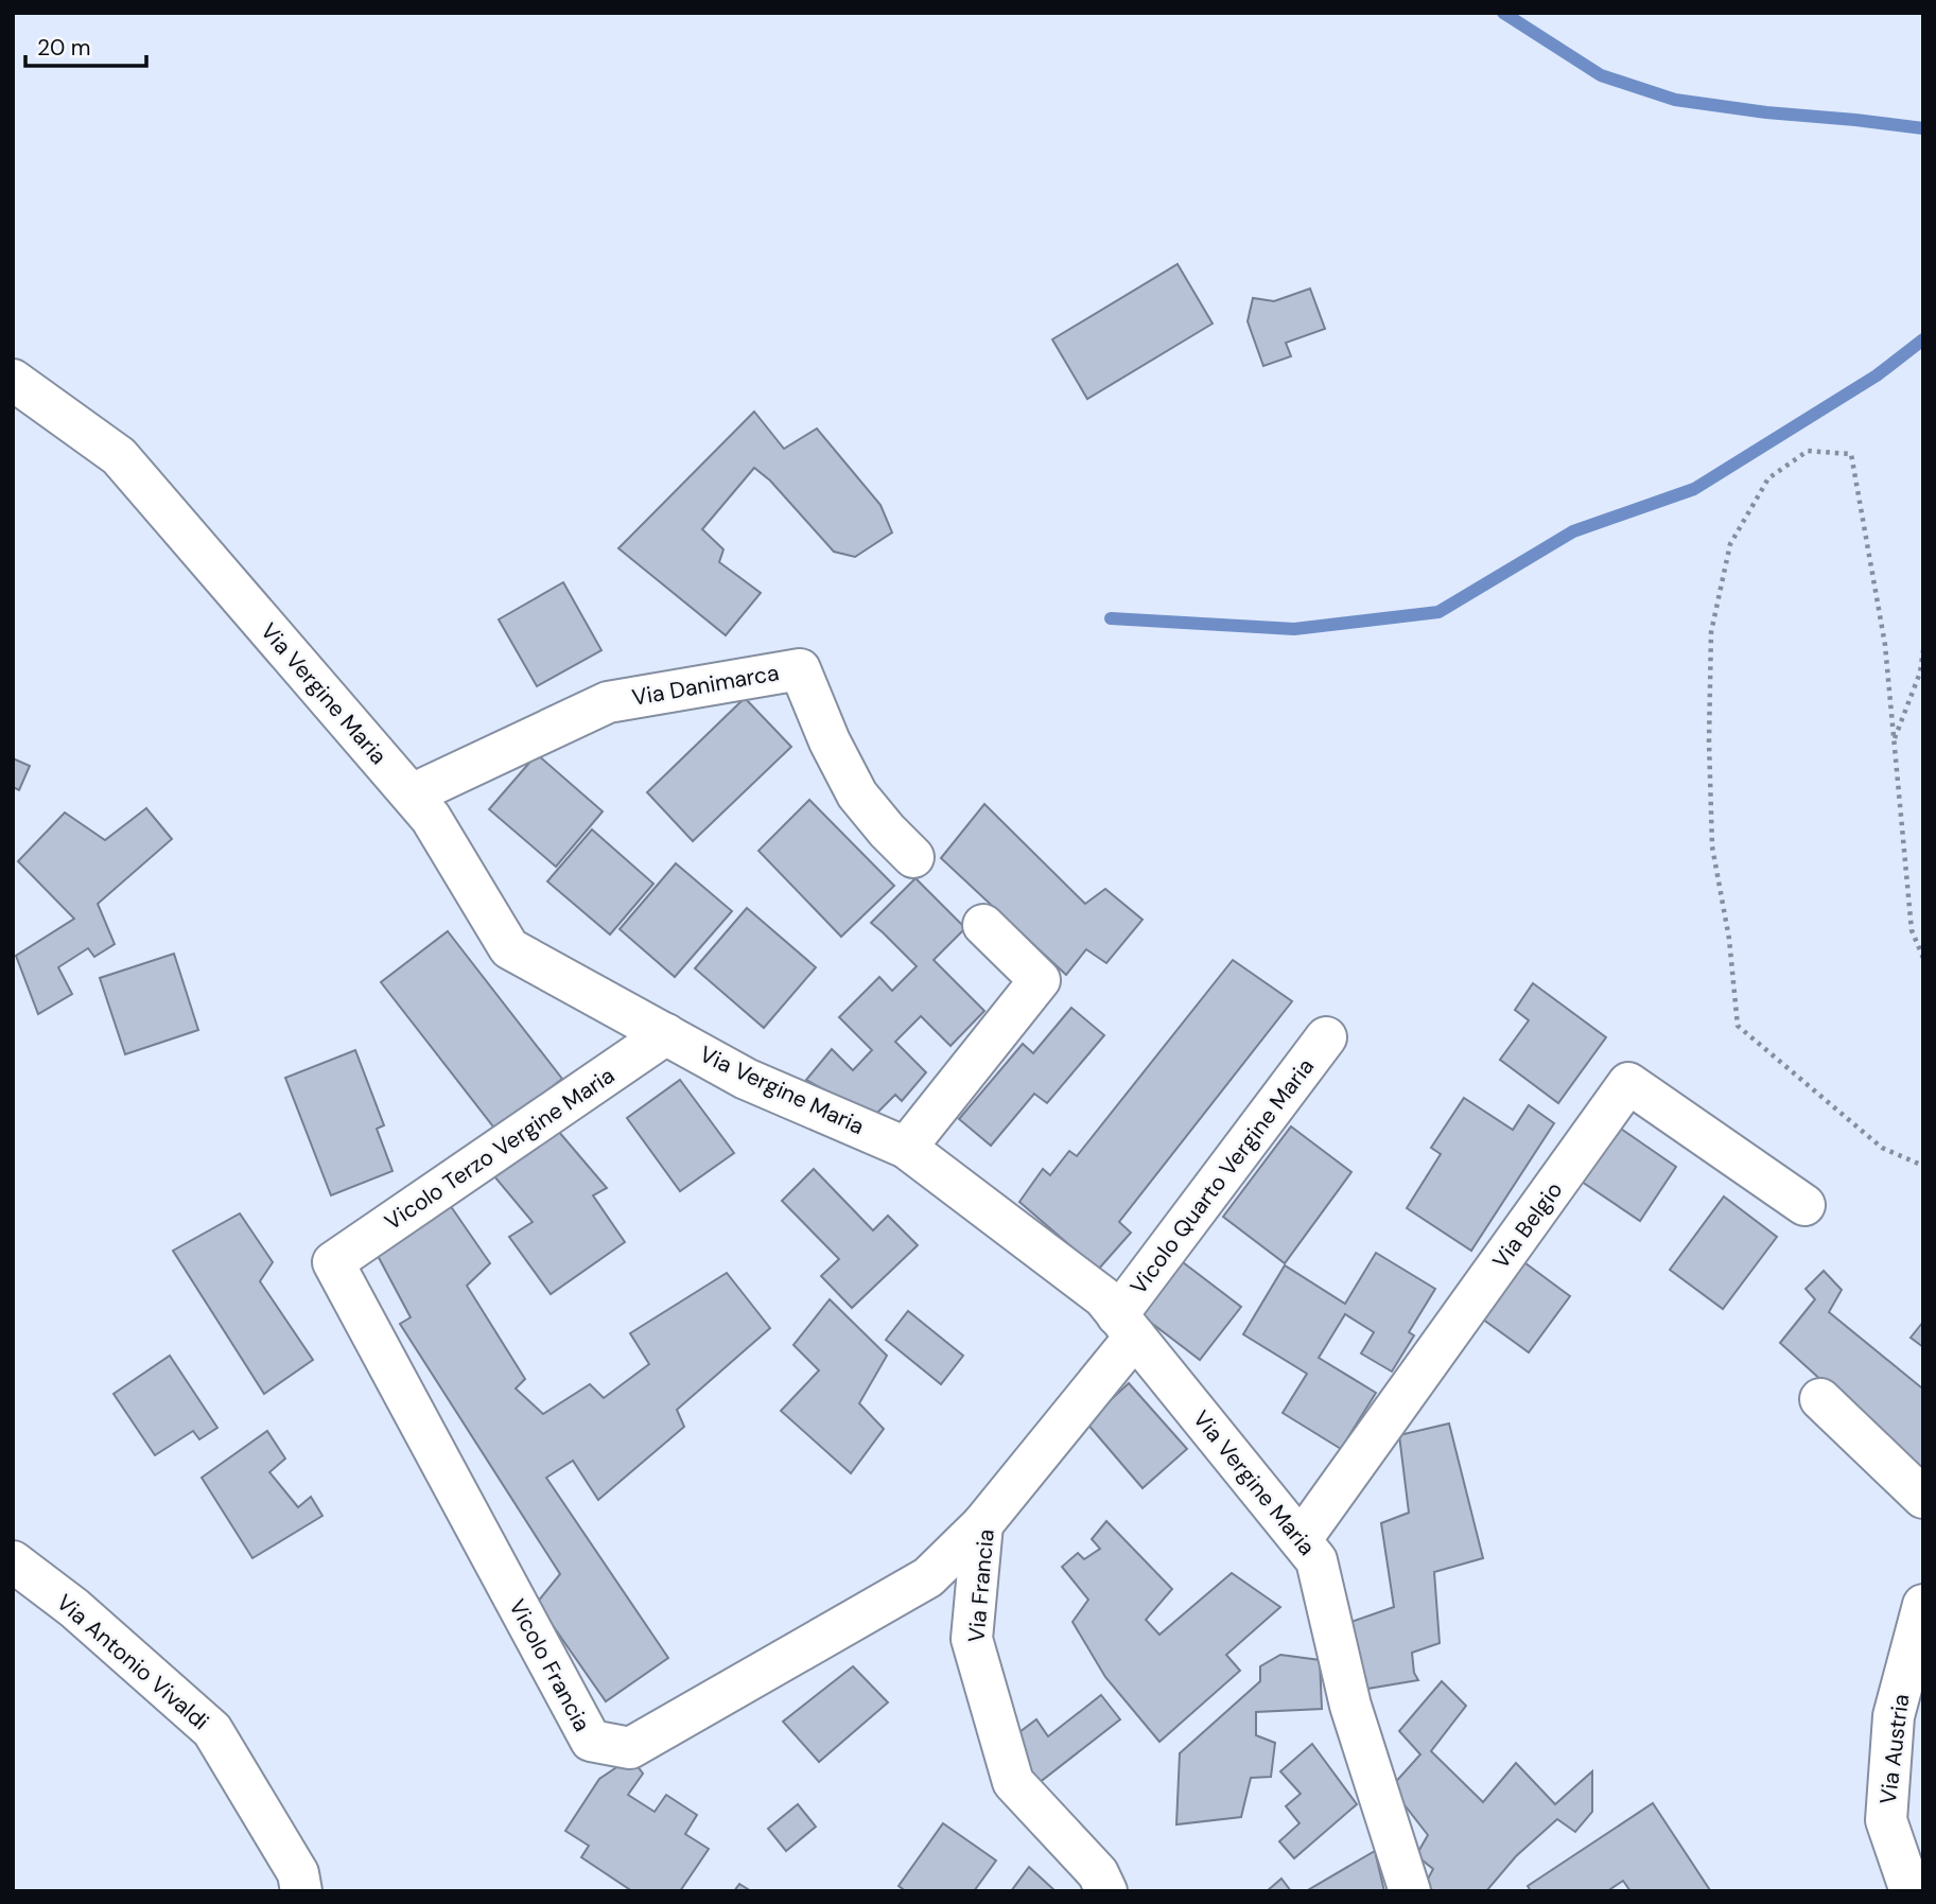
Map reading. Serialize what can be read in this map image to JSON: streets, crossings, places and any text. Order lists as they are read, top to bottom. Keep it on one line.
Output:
{"streets":{"street":["Via Danimarca","Via Vergine Maria","Vicolo Terzo Vergine Maria","Vicolo Quarto Vergine Maria","Via Belgio","Via Francia","Via Antonio Vivaldi","Vicolo Francia","Via Austria"]},"crossings":[["Via Danimarca","Via Vergine Maria"],["Via Vergine Maria","Vicolo Terzo Vergine Maria"],["Via Vergine Maria","Vicolo Quarto Vergine Maria"],["Via Vergine Maria","Via Belgio"],["Via Vergine Maria","Via Francia"],["Vicolo Terzo Vergine Maria","Vicolo Francia"],["Vicolo Quarto Vergine Maria","Via Francia"],["Via Francia","Vicolo Francia"]],"scale_bar":"20 m"}
